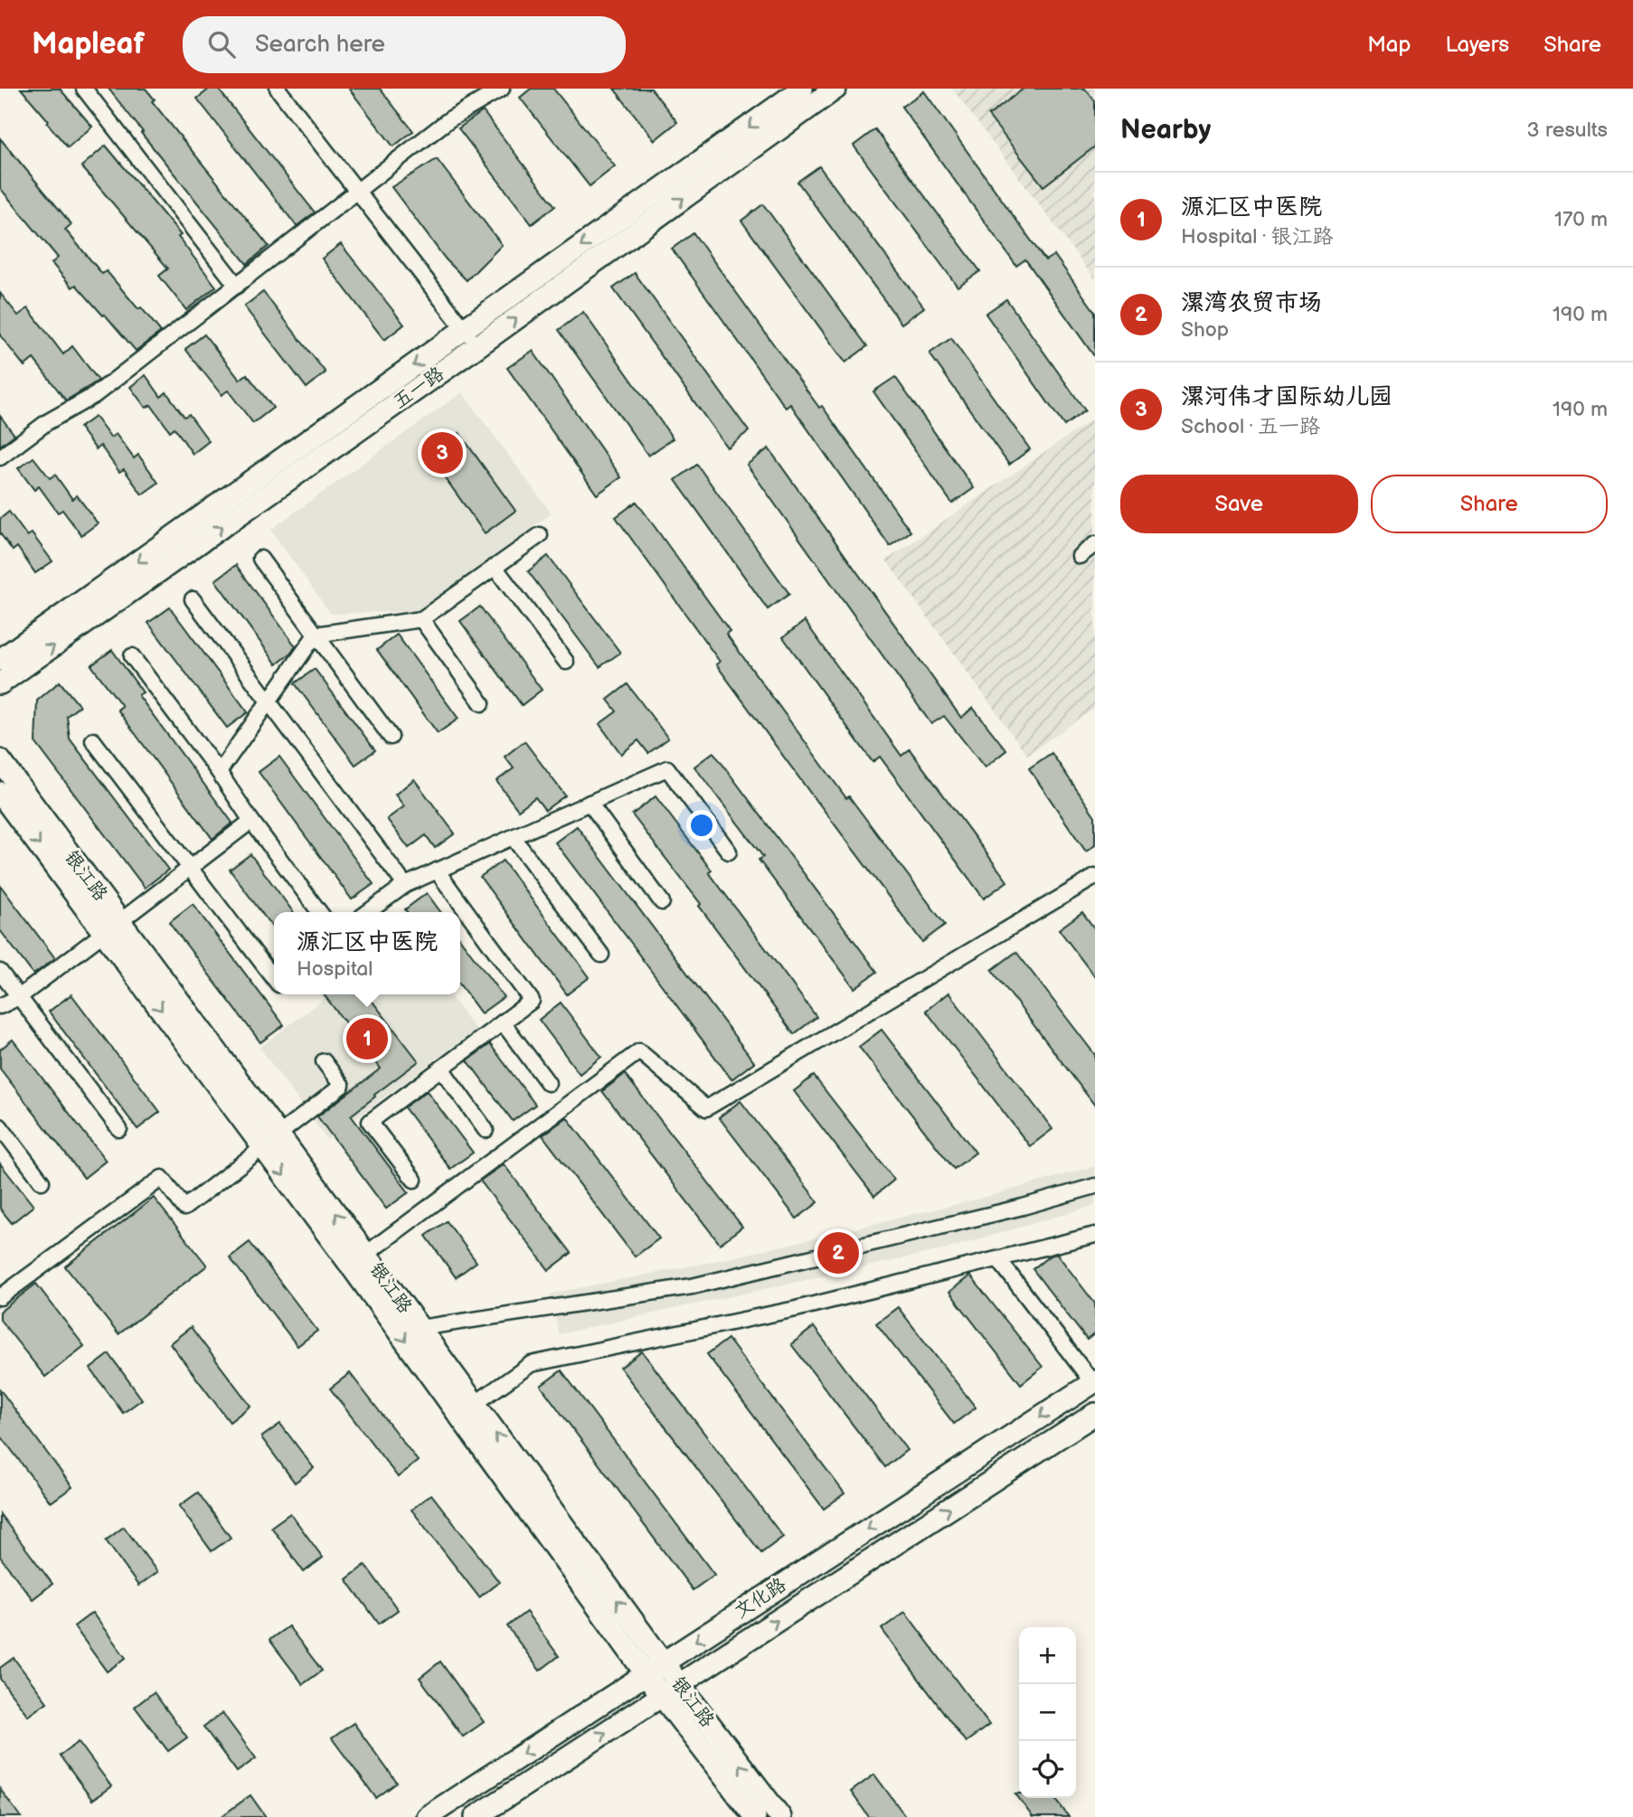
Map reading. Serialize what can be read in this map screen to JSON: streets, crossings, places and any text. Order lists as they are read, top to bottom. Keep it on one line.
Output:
{"streets":{"street":["五一路","银江路","文化路"]},"crossings":[["银江路","文化路"]],"page":{"header":"Mapleaf","search":"Search here","nav":["Map","Layers","Share"],"heading":["Nearby","3 results"],"list":[{"mark":"1","name":"源汇区中医院","note":"Hospital · 银江路","value":"170 m"},{"mark":"2","name":"漯湾农贸市场","note":"Shop","value":"190 m"},{"mark":"3","name":"漯河伟才国际幼儿园","note":"School · 五一路","value":"190 m"}],"pins":["3","1","2"],"buttons":["Save","Share"],"popup":["源汇区中医院","Hospital"],"map_buttons":["+","−"]}}
